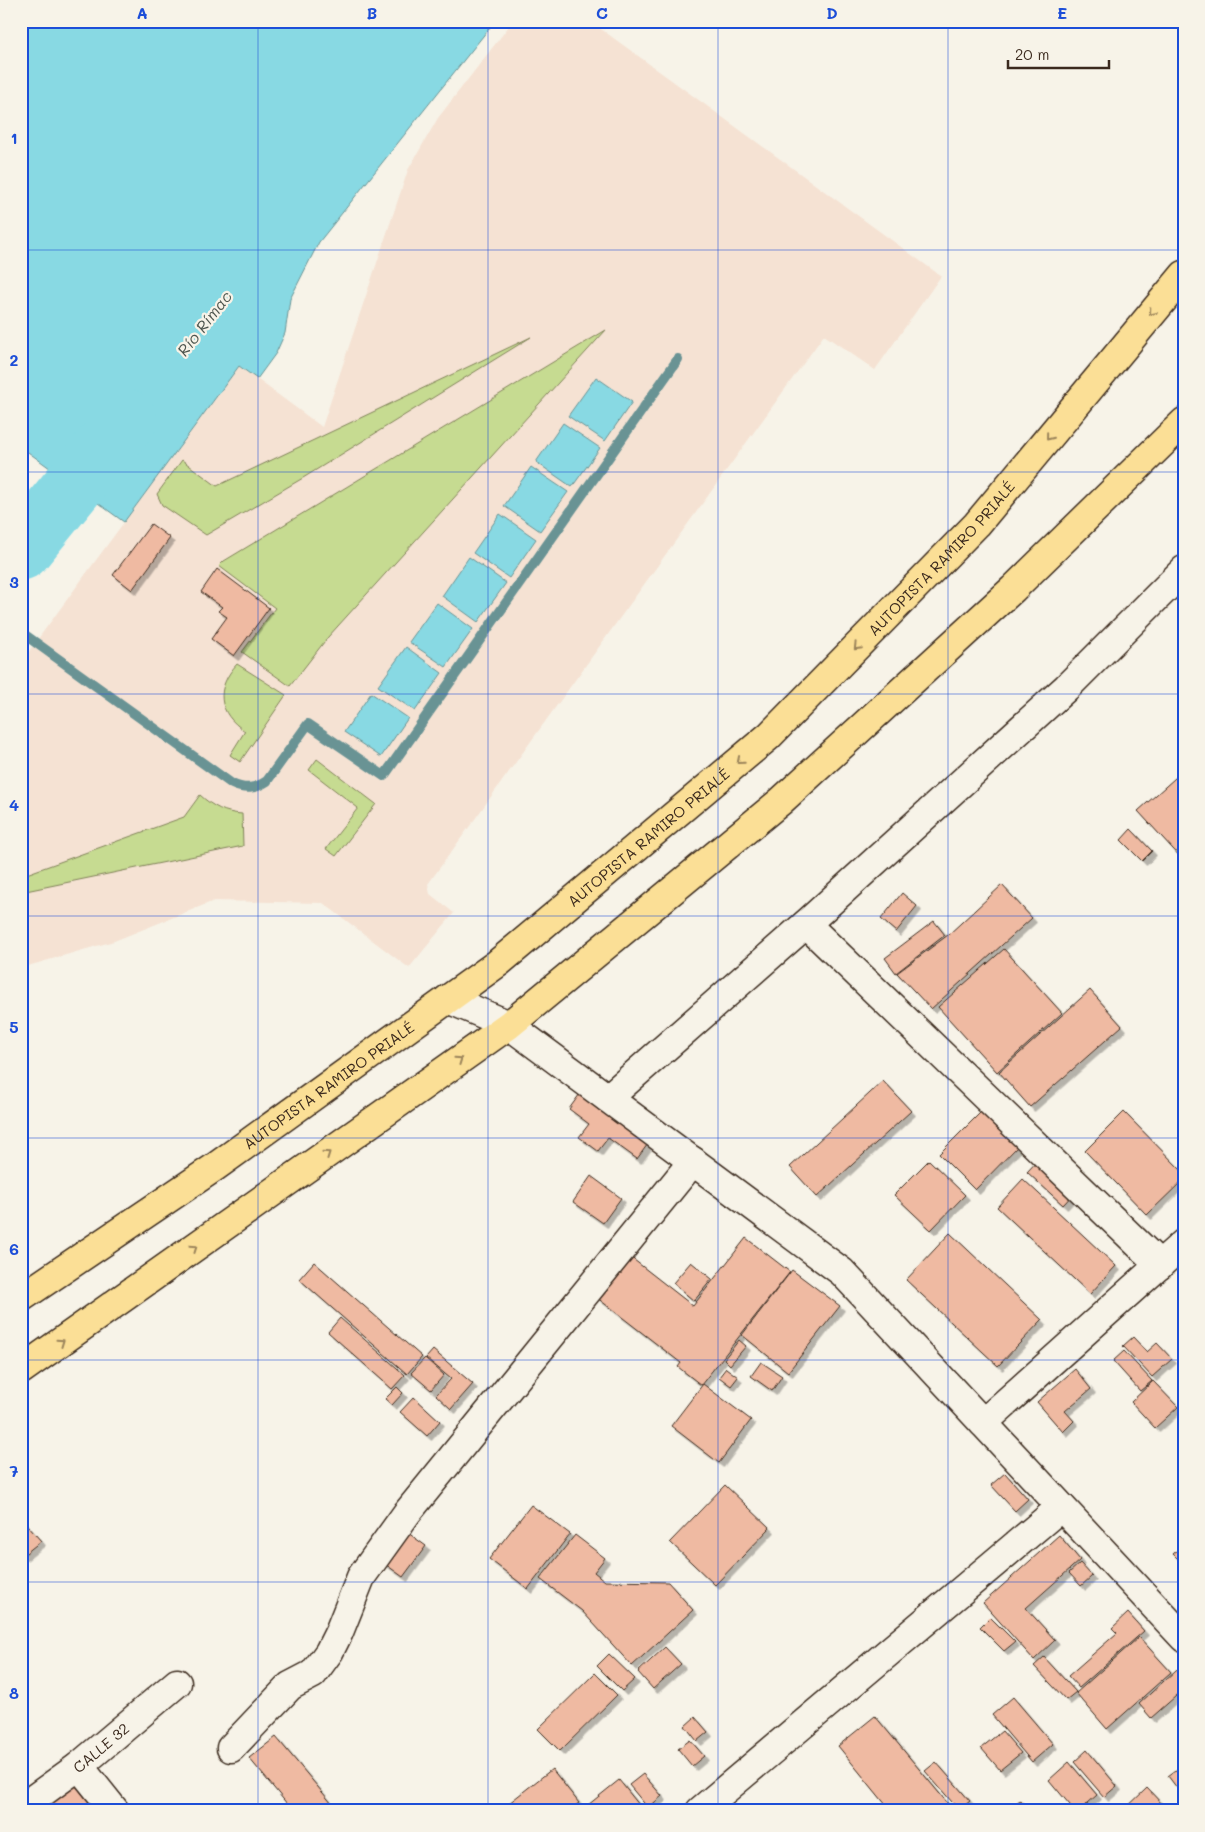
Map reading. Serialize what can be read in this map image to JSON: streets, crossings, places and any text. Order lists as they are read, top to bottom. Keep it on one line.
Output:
{"streets":{"highway":["AUTOPISTA RAMIRO PRIALÉ"],"street":["CALLE 32"]},"water":["Río Rímac"],"scale_bar":"20 m","grid":{"columns":["A","B","C","D","E"],"rows":["1","2","3","4","5","6","7","8"]}}
